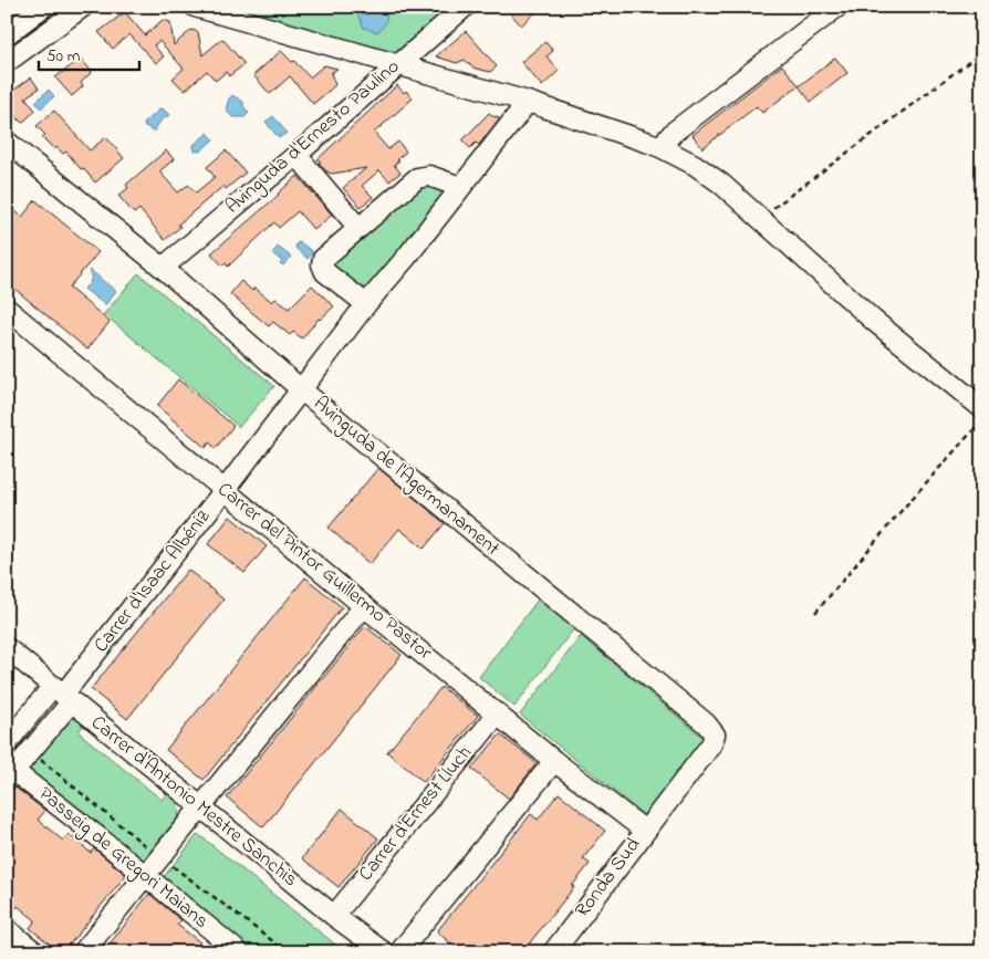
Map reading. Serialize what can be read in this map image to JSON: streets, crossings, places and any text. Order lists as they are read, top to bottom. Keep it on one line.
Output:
{"streets":{"street":["Avinguda d'Ernesto Paulino","Avinguda de l'Agermanament","Carrer del Pintor Guillermo Pastor","Carrer d'Isaac Albéniz","Carrer d'Antonio Mestre Sanchis","Carrer d'Ernest Lluch","Passeig de Gregori Maians","Ronda Sud"]},"crossings":[["Avinguda d'Ernesto Paulino","Avinguda de l'Agermanament"],["Avinguda de l'Agermanament","Carrer del Pintor Guillermo Pastor"],["Avinguda de l'Agermanament","Carrer d'Isaac Albéniz"],["Avinguda de l'Agermanament","Ronda Sud"],["Carrer del Pintor Guillermo Pastor","Carrer d'Isaac Albéniz"],["Carrer del Pintor Guillermo Pastor","Carrer d'Ernest Lluch"],["Carrer del Pintor Guillermo Pastor","Ronda Sud"],["Carrer d'Isaac Albéniz","Carrer d'Antonio Mestre Sanchis"],["Carrer d'Antonio Mestre Sanchis","Carrer d'Ernest Lluch"]],"scale_bar":"50 m"}
